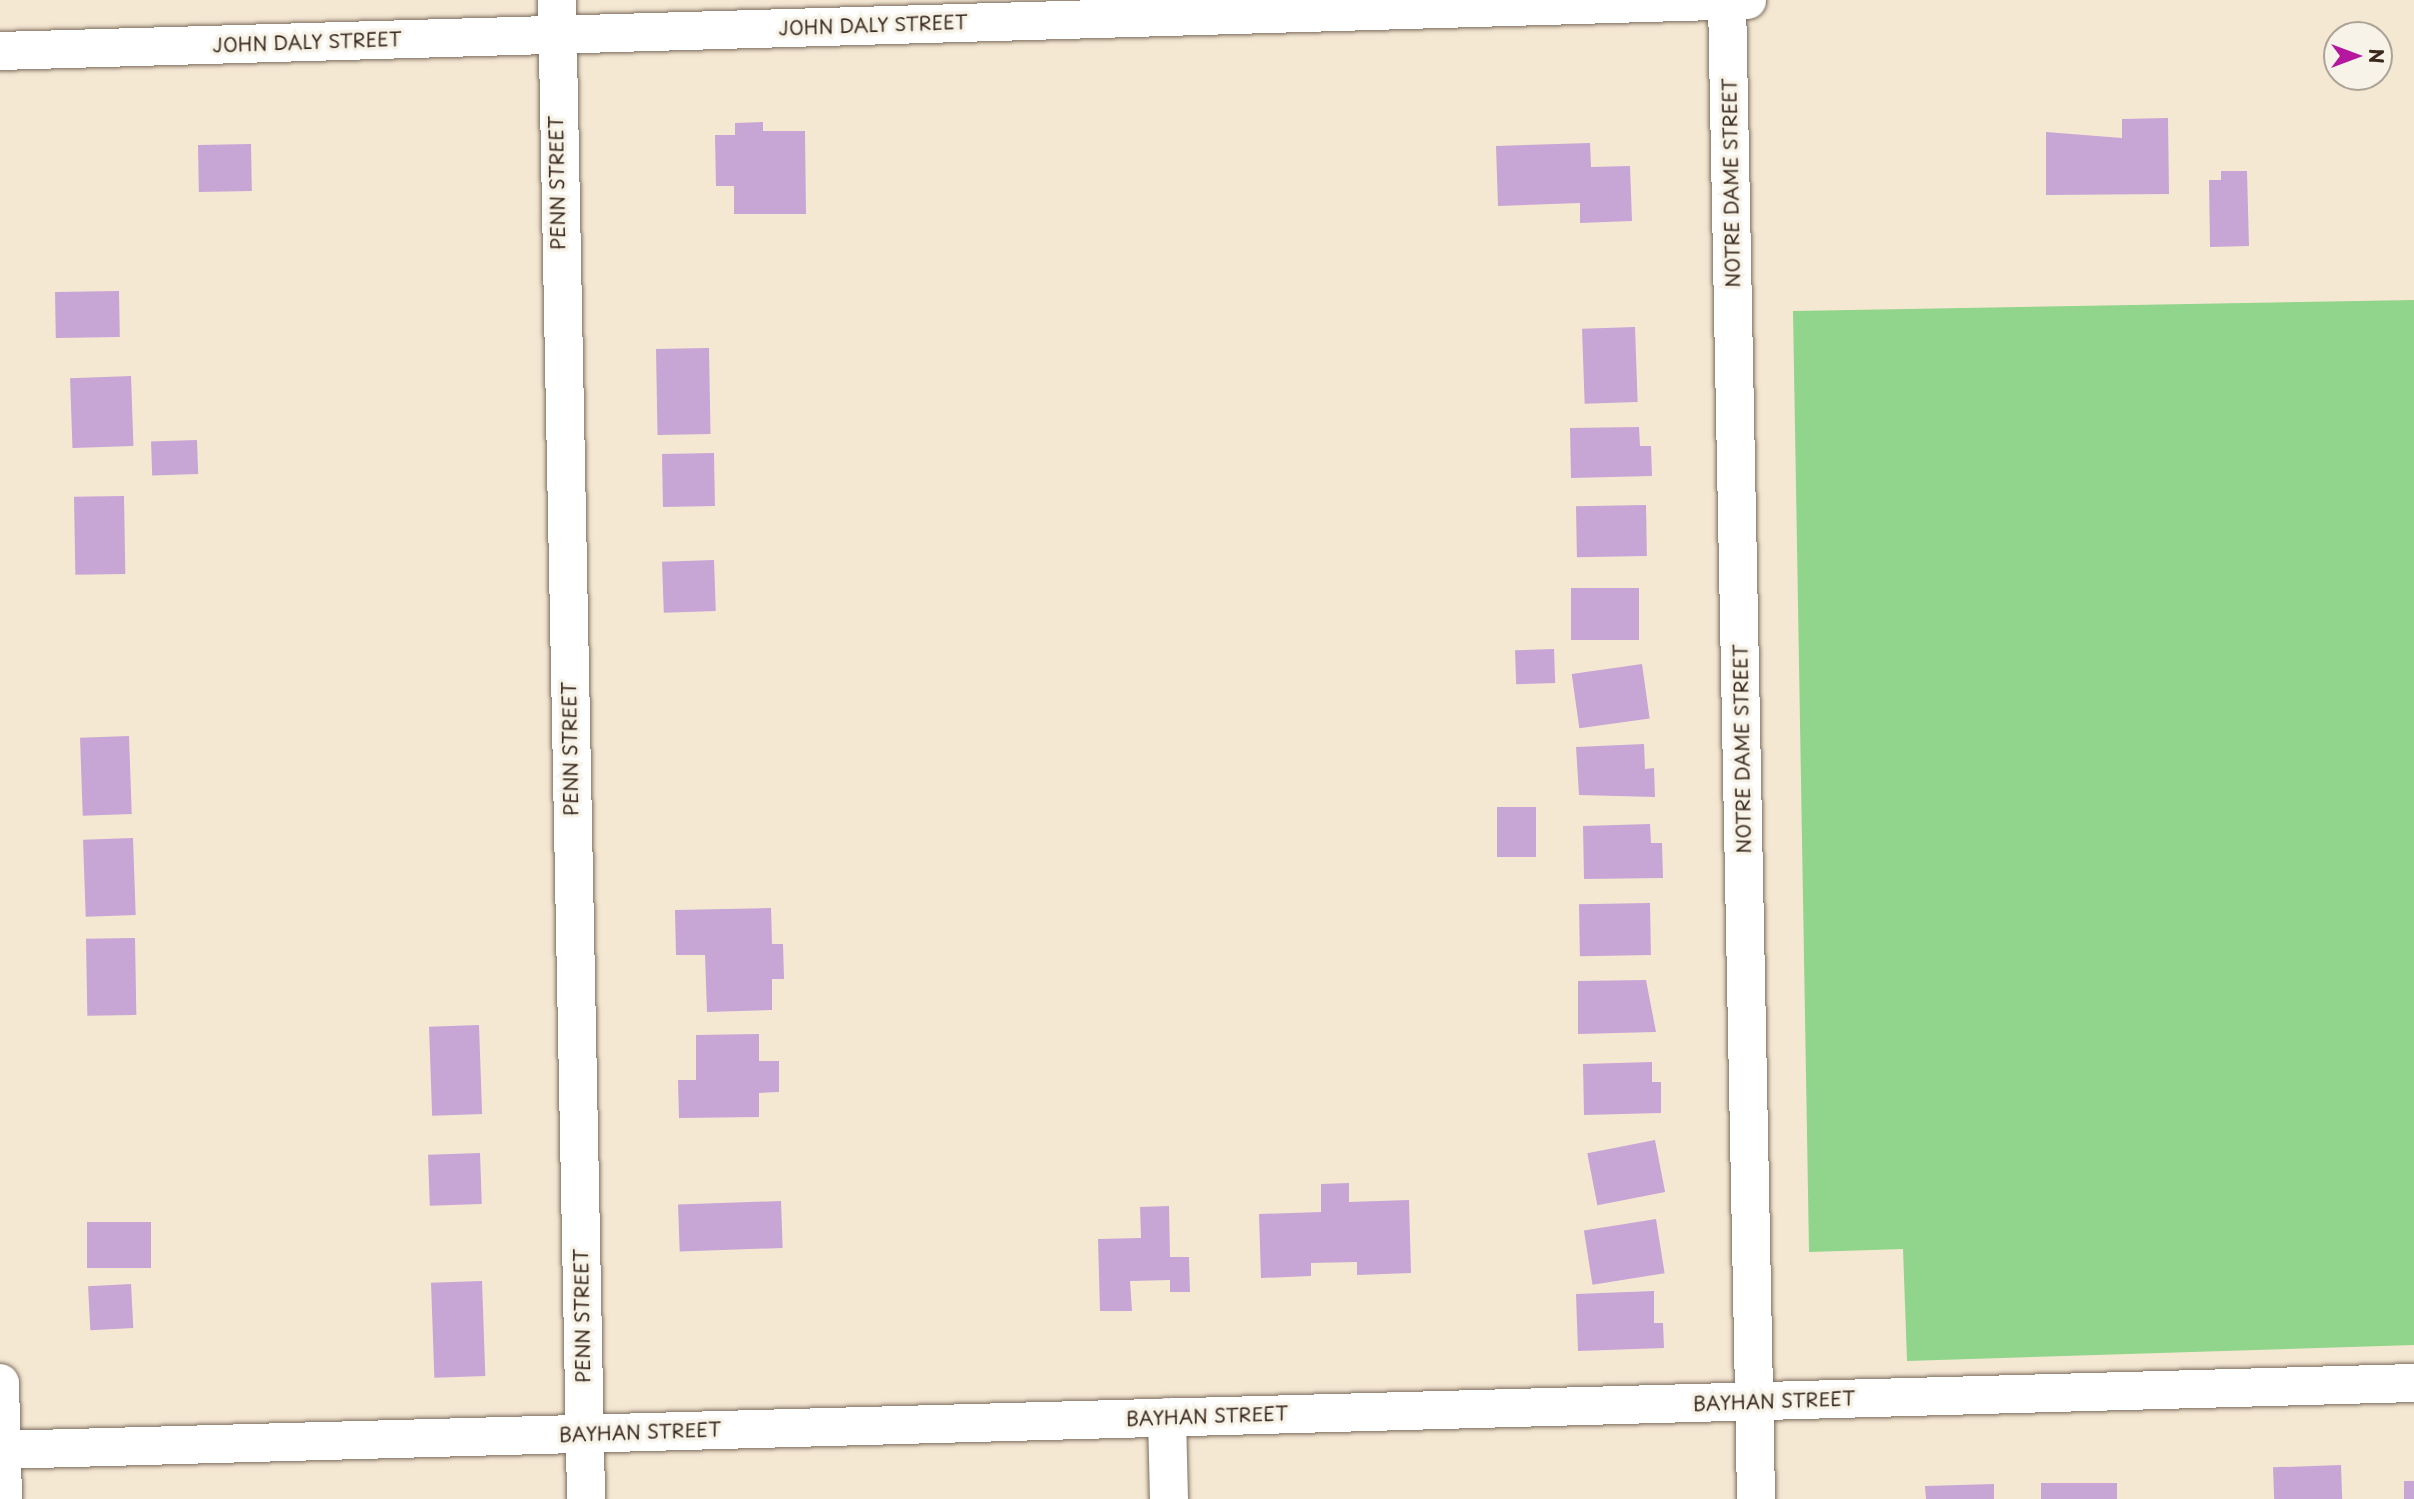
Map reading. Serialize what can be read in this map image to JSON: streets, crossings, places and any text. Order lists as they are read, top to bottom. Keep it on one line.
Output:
{"streets":{"street":["JOHN DALY STREET","PENN STREET","NOTRE DAME STREET","BAYHAN STREET"]},"crossings":[["JOHN DALY STREET","PENN STREET"],["JOHN DALY STREET","NOTRE DAME STREET"],["PENN STREET","BAYHAN STREET"],["NOTRE DAME STREET","BAYHAN STREET"]],"north":"right"}
